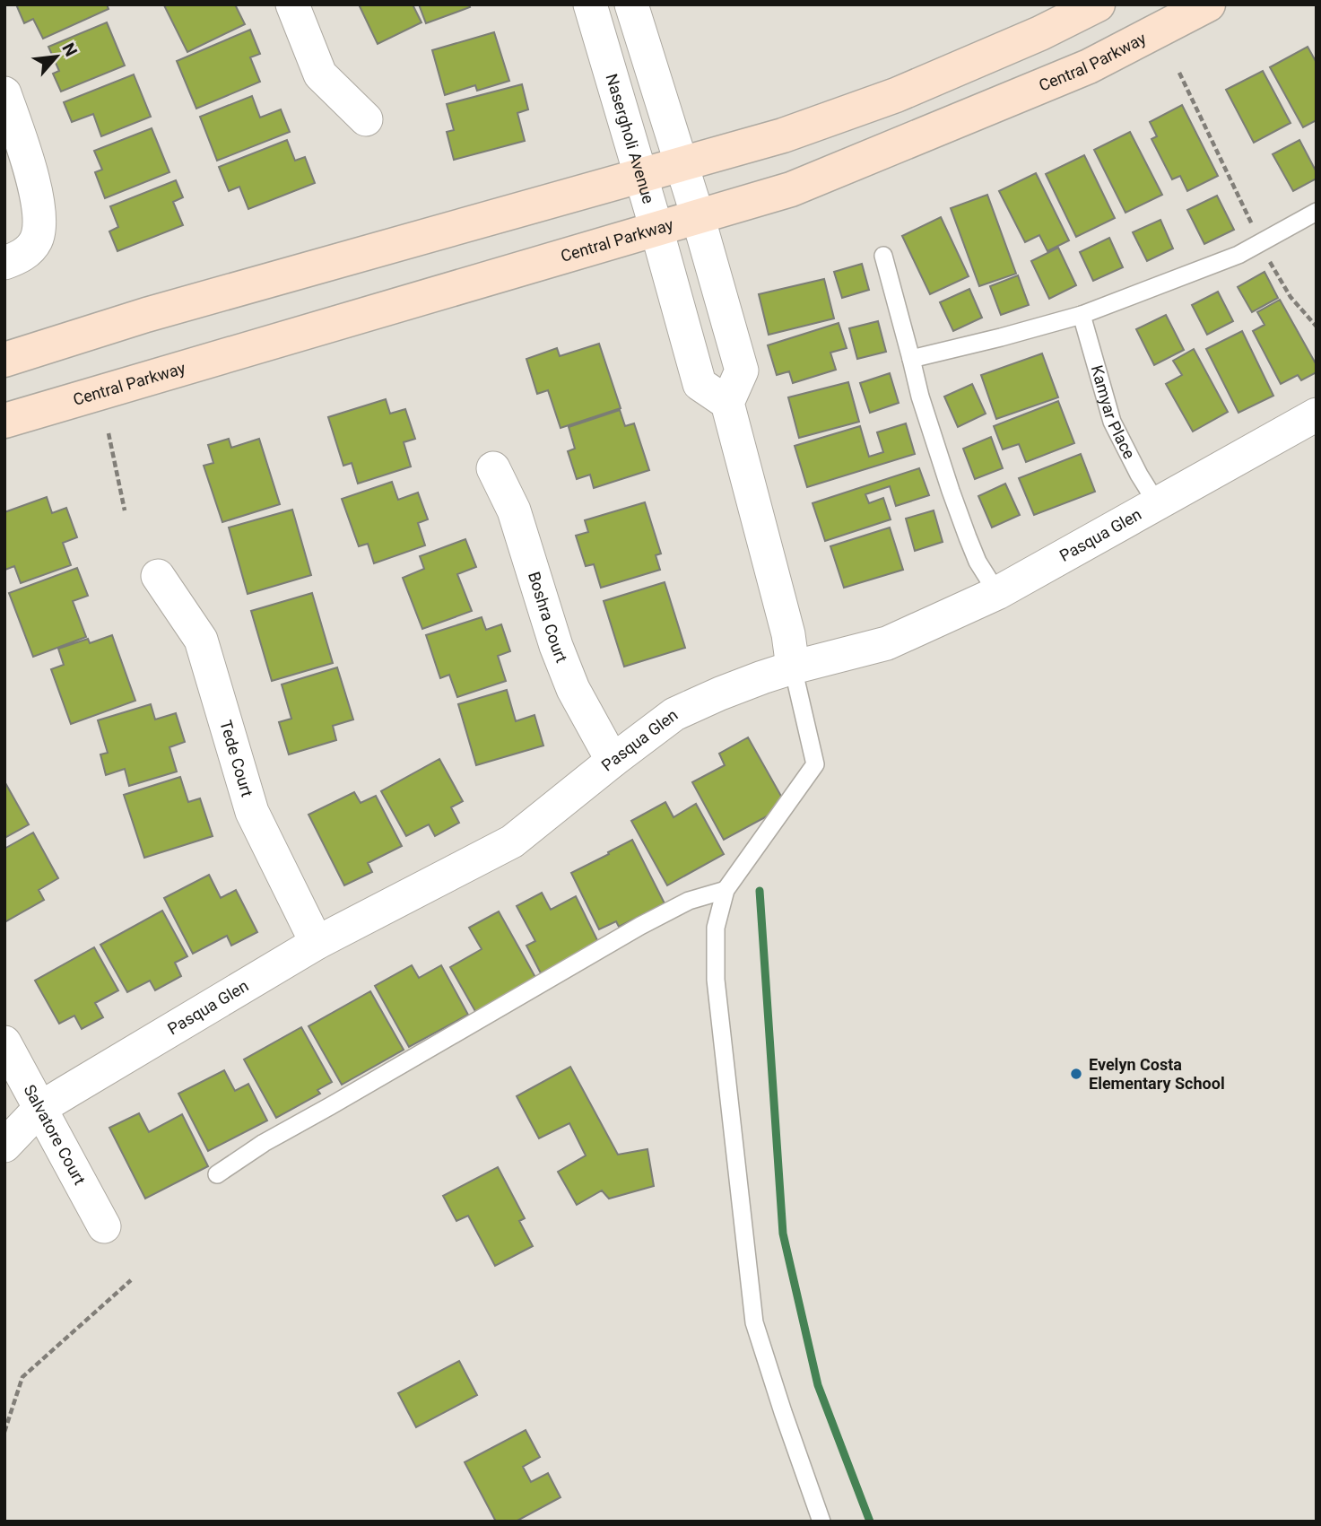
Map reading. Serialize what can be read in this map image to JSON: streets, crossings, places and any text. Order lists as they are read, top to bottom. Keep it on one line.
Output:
{"streets":{"main road":["Central Parkway"],"street":["Nasergholi Avenue","Pasqua Glen","Boshra Court","Tede Court","Salvatore Court"],"lane":["Kamyar Place"]},"crossings":[["Central Parkway","Nasergholi Avenue"],["Kamyar Place","Pasqua Glen"],["Pasqua Glen","Boshra Court"],["Pasqua Glen","Tede Court"],["Pasqua Glen","Salvatore Court"]],"places":["Evelyn Costa Elementary School"],"north":"top right"}
